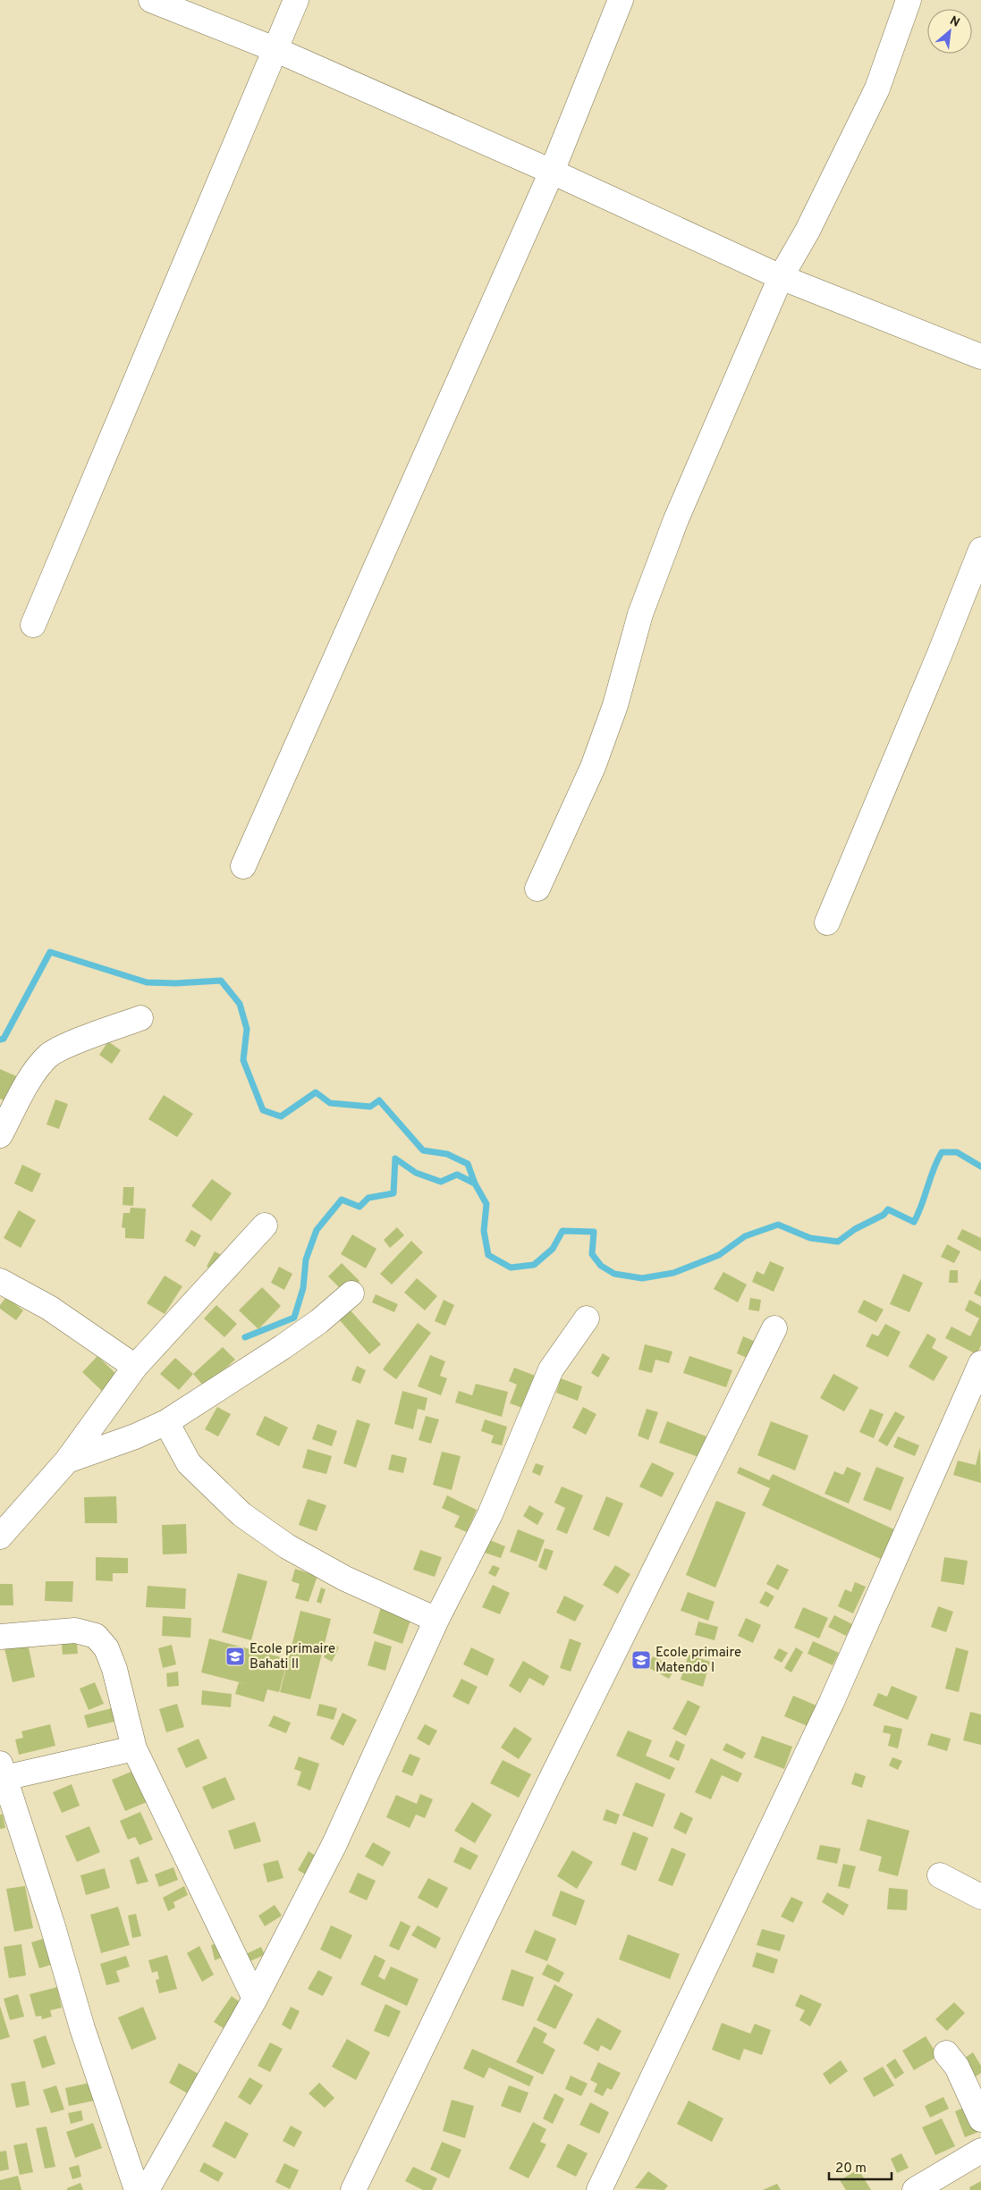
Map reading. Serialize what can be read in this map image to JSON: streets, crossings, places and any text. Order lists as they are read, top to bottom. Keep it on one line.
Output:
{"places":{"school or university":["Ecole primaire Bahati II","Ecole primaire Matendo I"]},"scale_bar":"20 m","north":"top right"}
